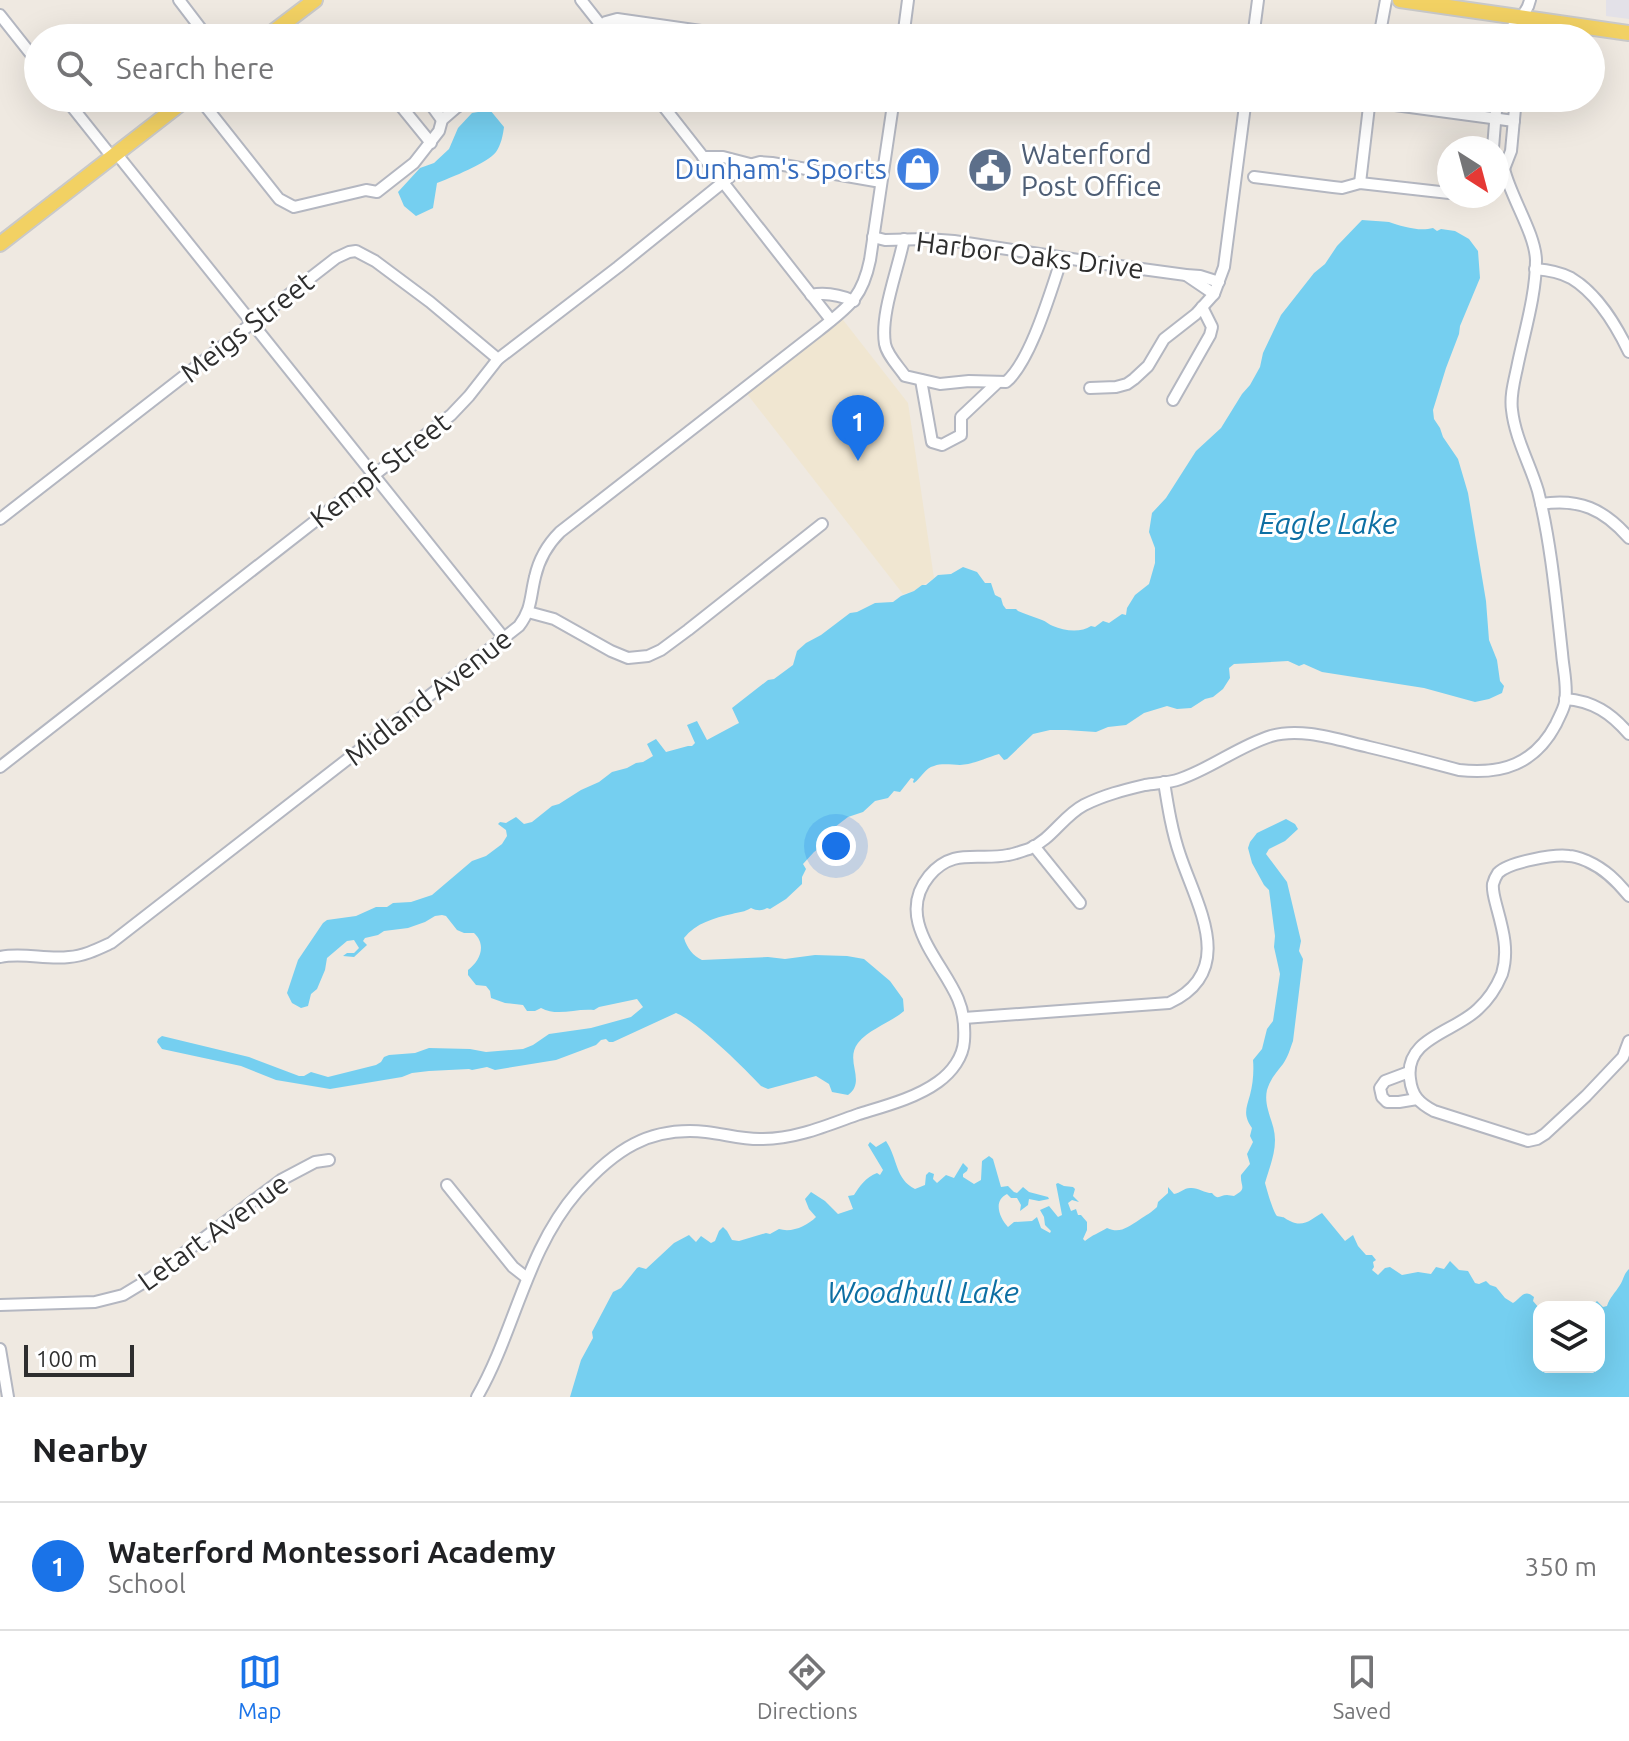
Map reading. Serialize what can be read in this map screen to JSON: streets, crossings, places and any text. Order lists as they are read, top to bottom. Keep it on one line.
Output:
{"streets":{"street":["Harbor Oaks Drive","Meigs Street","Kempf Street","Midland Avenue","Letart Avenue"]},"crossings":[["Harbor Oaks Drive","Midland Avenue"],["Meigs Street","Kempf Street"]],"water":["Eagle Lake","Woodhull Lake"],"places":{"shop":["Dunham's Sports"],"public building":["Waterford Post Office"]},"scale_bar":"100 m","north":"bottom right","page":{"search":"Search here","pins":"1","scale":"100 m","heading":"Nearby","list":[{"mark":"1","name":"Waterford Montessori Academy","note":"School","value":"350 m"}],"nav":["Map","Directions","Saved"]}}
